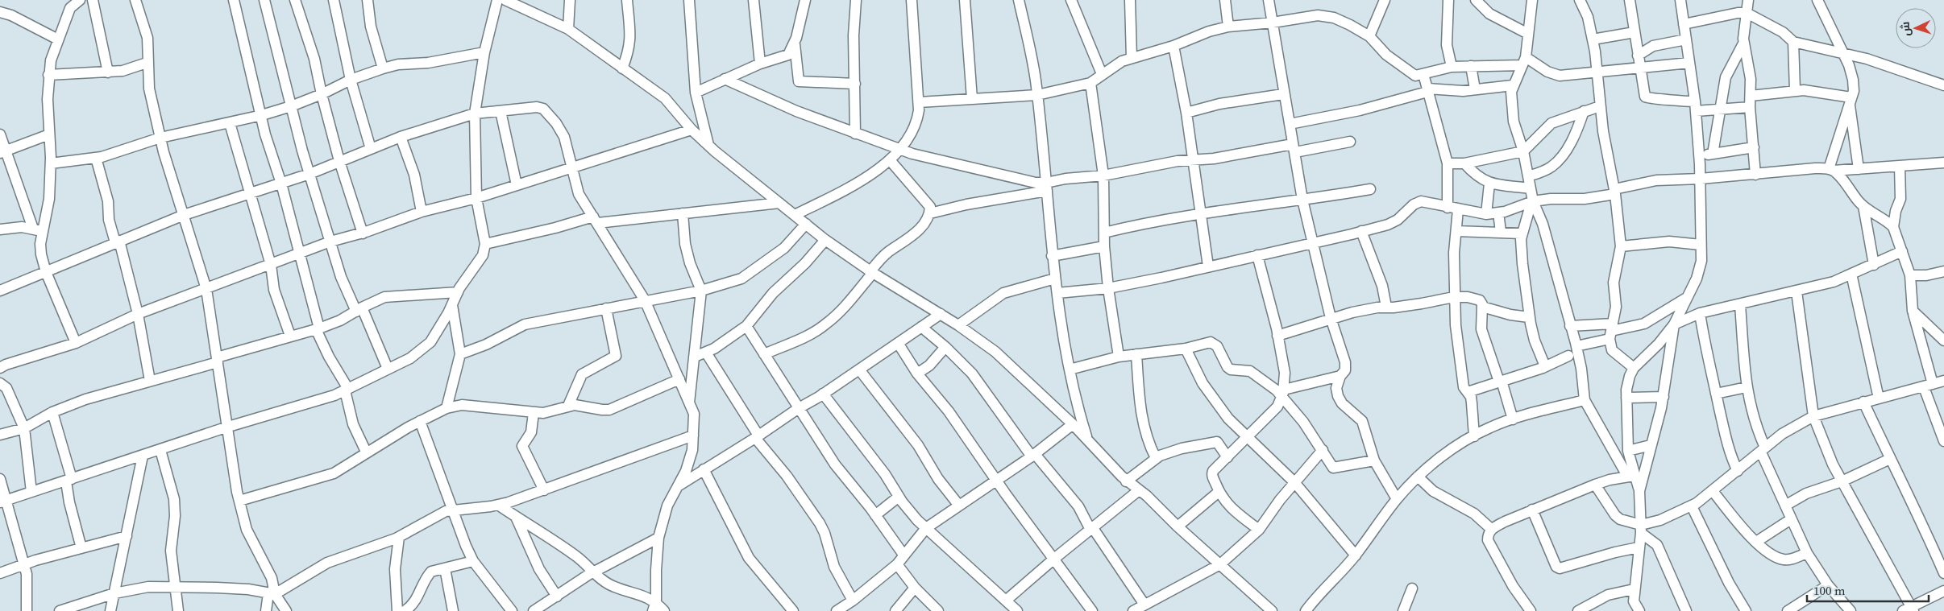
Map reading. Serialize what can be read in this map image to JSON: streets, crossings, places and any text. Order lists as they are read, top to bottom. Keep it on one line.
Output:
{"scale_bar":"100 m","north":"left"}
